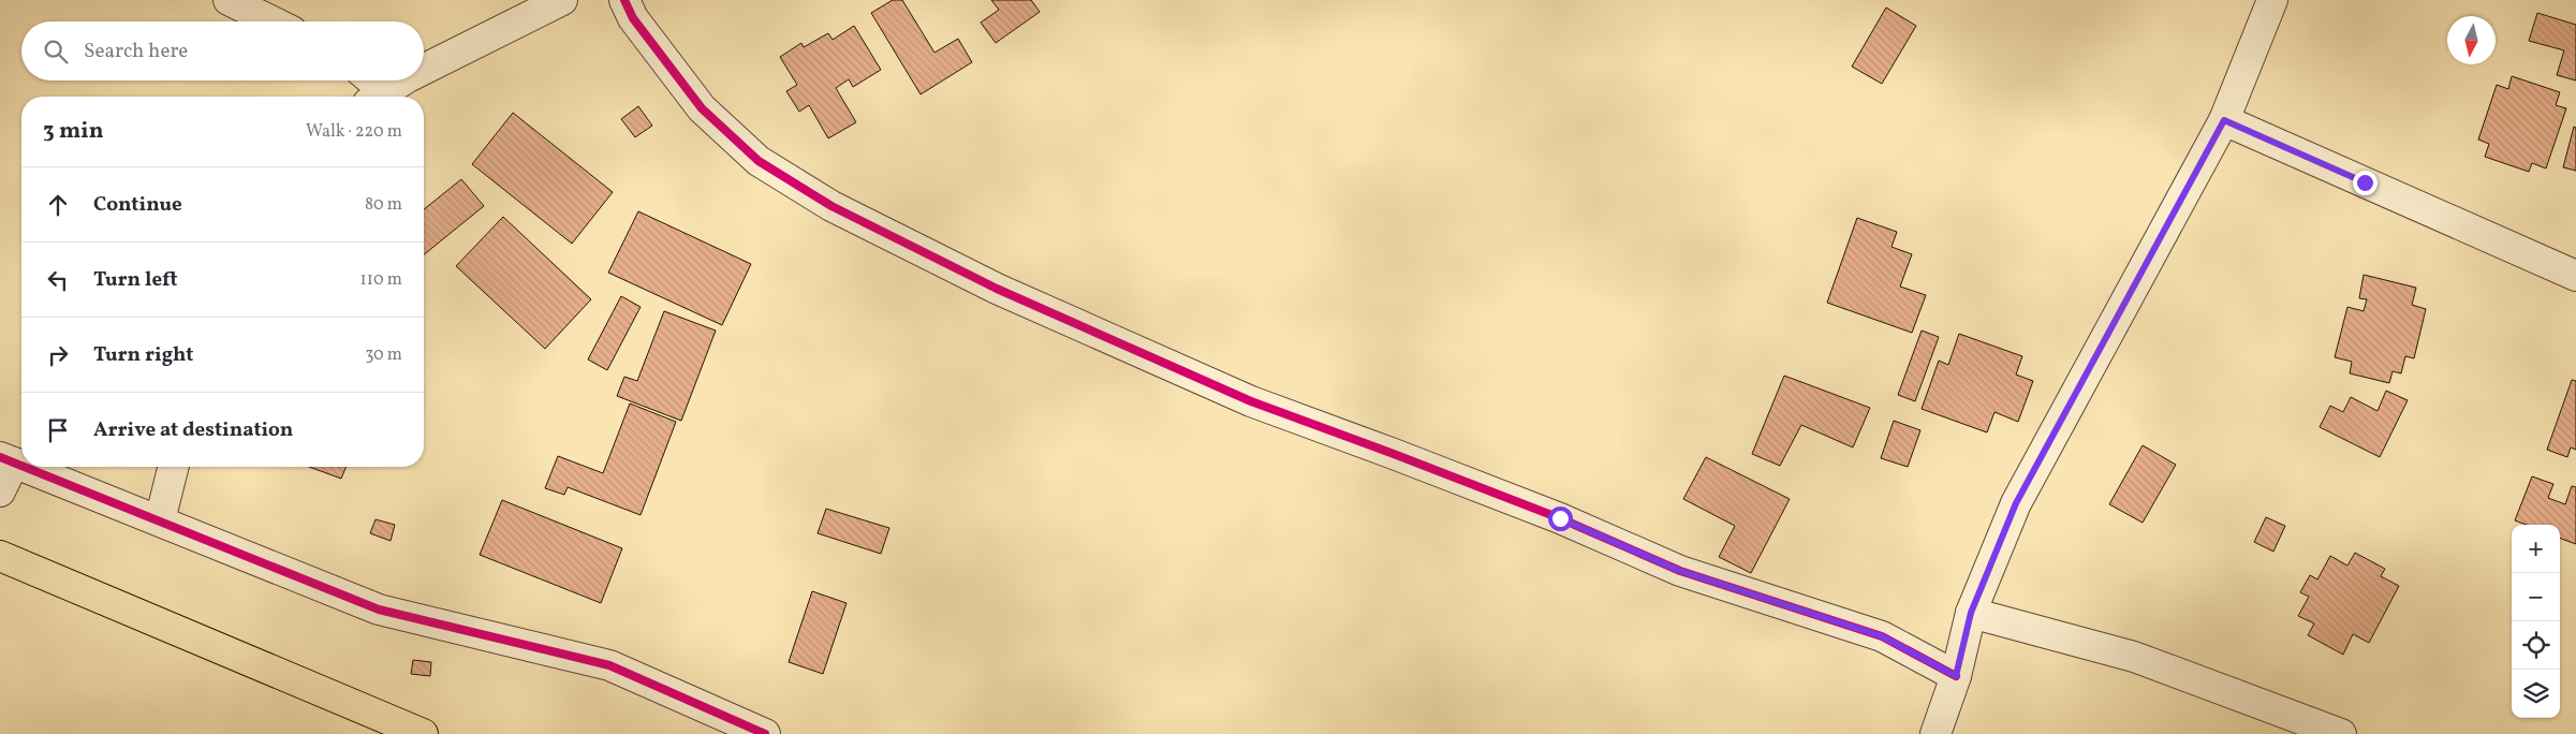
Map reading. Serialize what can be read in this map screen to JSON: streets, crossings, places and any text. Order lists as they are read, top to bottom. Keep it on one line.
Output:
{"north":"bottom","page":{"search":"Search here","heading":["3 min","Walk · 220 m"],"list":[["Continue","80 m"],["Turn left","110 m"],["Turn right","30 m"],"Arrive at destination"],"map_buttons":["+","−"]}}
